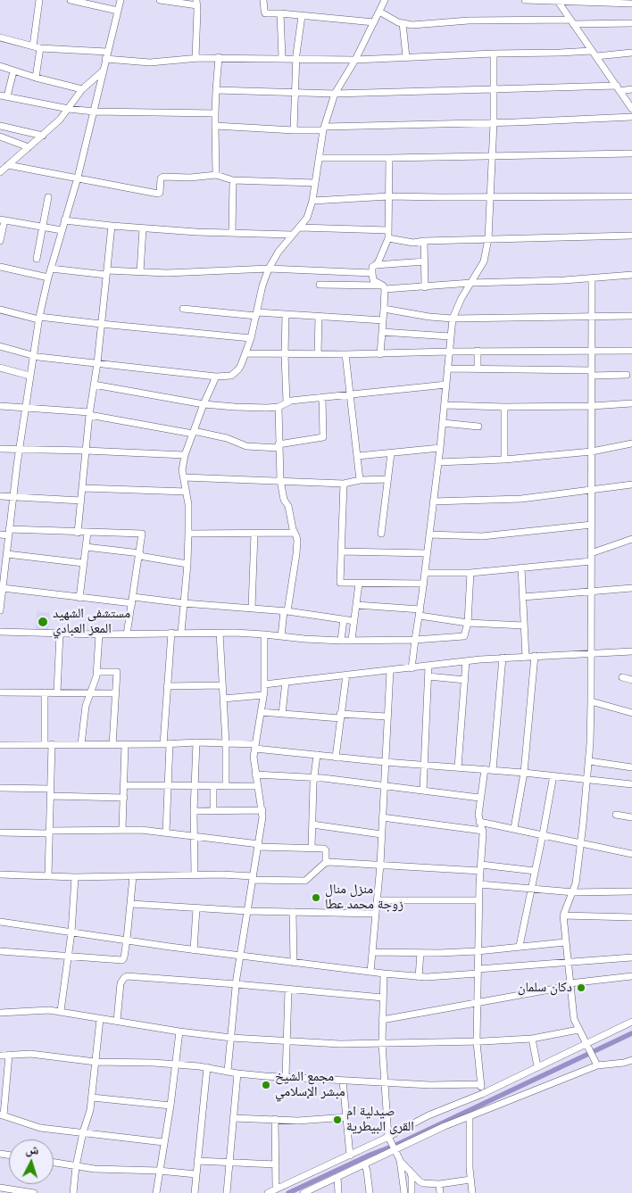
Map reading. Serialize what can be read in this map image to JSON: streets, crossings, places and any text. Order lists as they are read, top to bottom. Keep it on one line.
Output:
{"places":["مستشفى الشهيد المعز العبادي","منزل منال زوجة محمد عطا","دكان سلمان","مجمع الشيخ مبشر الإسلامي","صيدلية ام القرى البيطرية"],"north":"top"}
